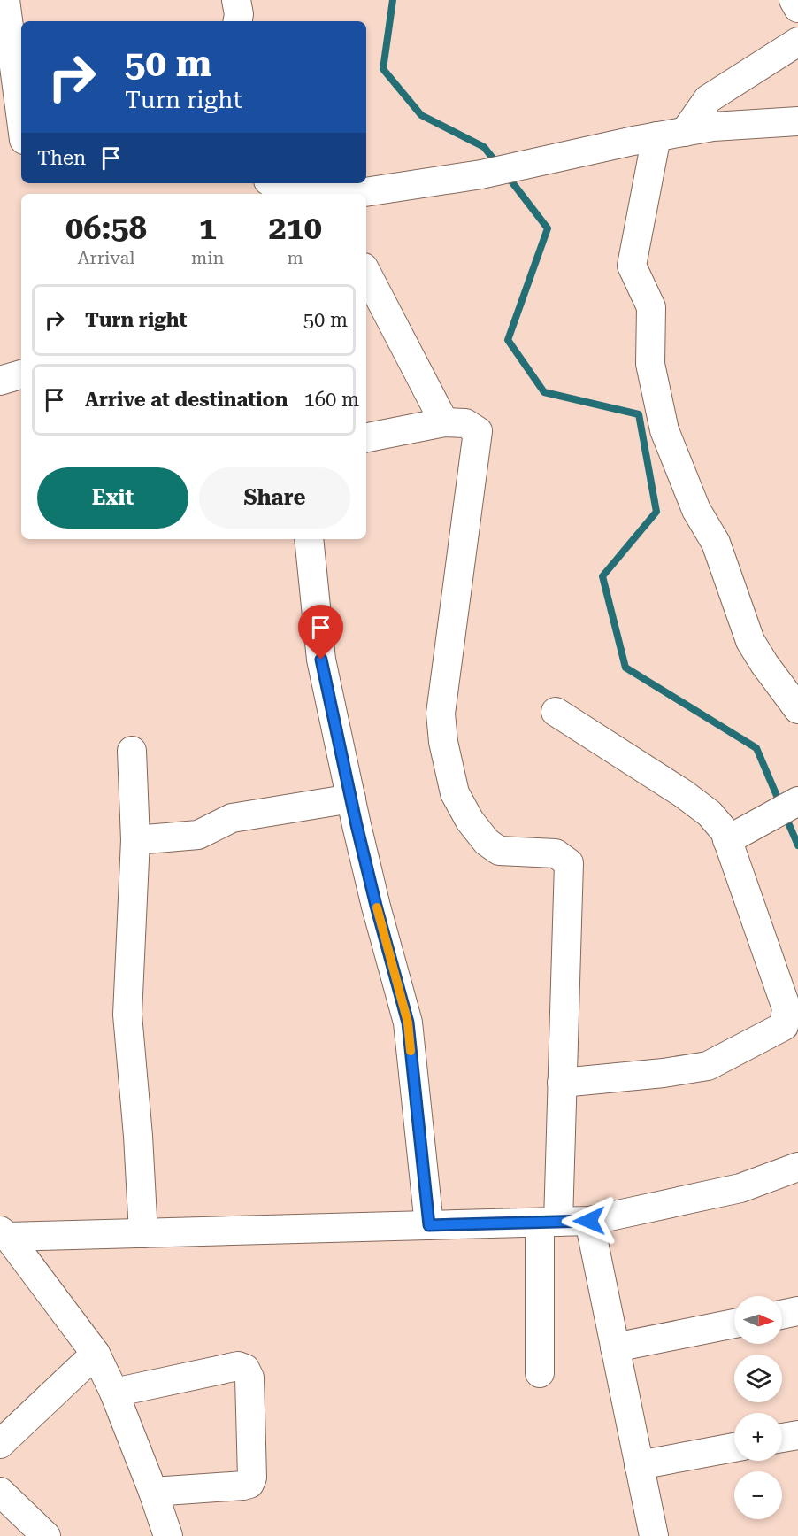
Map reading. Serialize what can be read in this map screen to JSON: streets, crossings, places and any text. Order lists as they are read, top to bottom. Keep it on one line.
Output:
{"north":"right","page":{"turn":["50 m","Turn right"],"then":"Then","eta":["06:58","Arrival","1","min","210","m"],"list":[{"name":"Turn right","value":"50 m"},{"name":"Arrive at destination","value":"160 m"}],"buttons":["Exit","Share"],"map_buttons":["+","−"]}}
